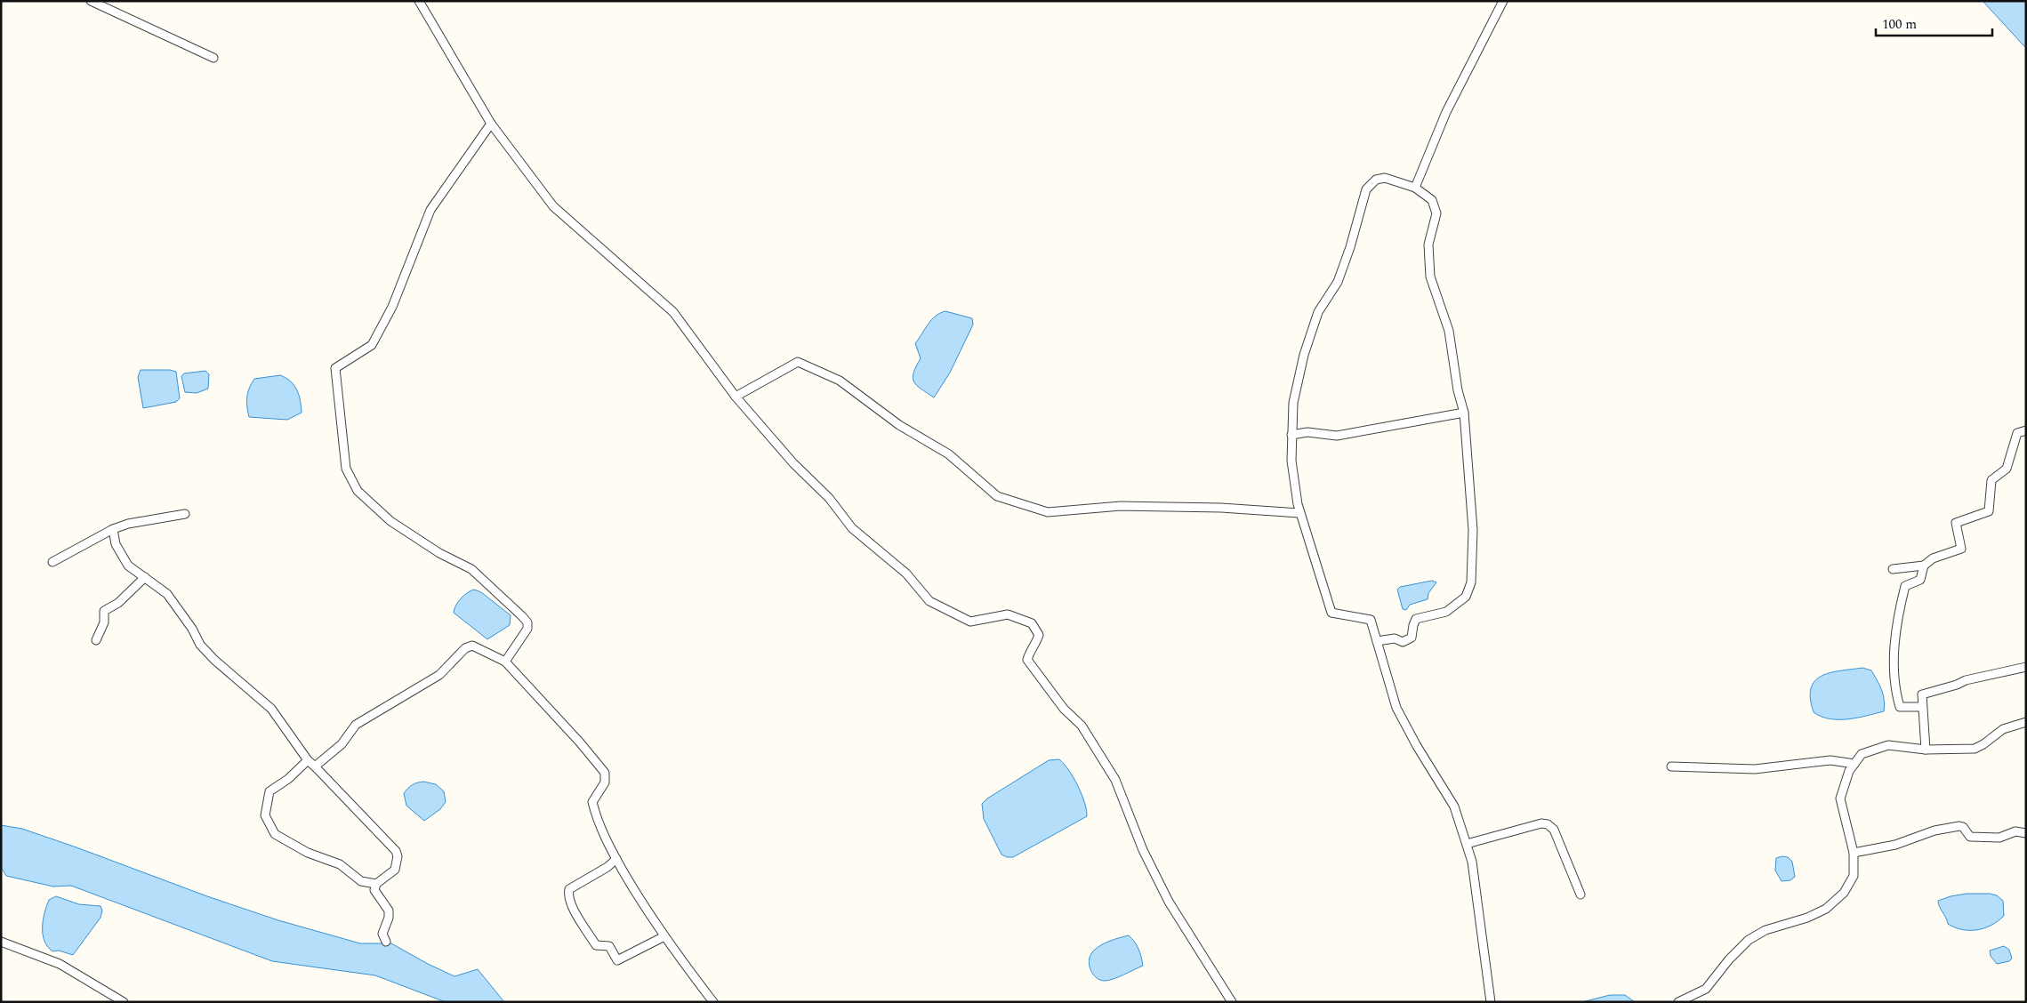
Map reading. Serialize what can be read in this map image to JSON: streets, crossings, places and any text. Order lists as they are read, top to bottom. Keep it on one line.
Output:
{"scale_bar":"100 m"}
